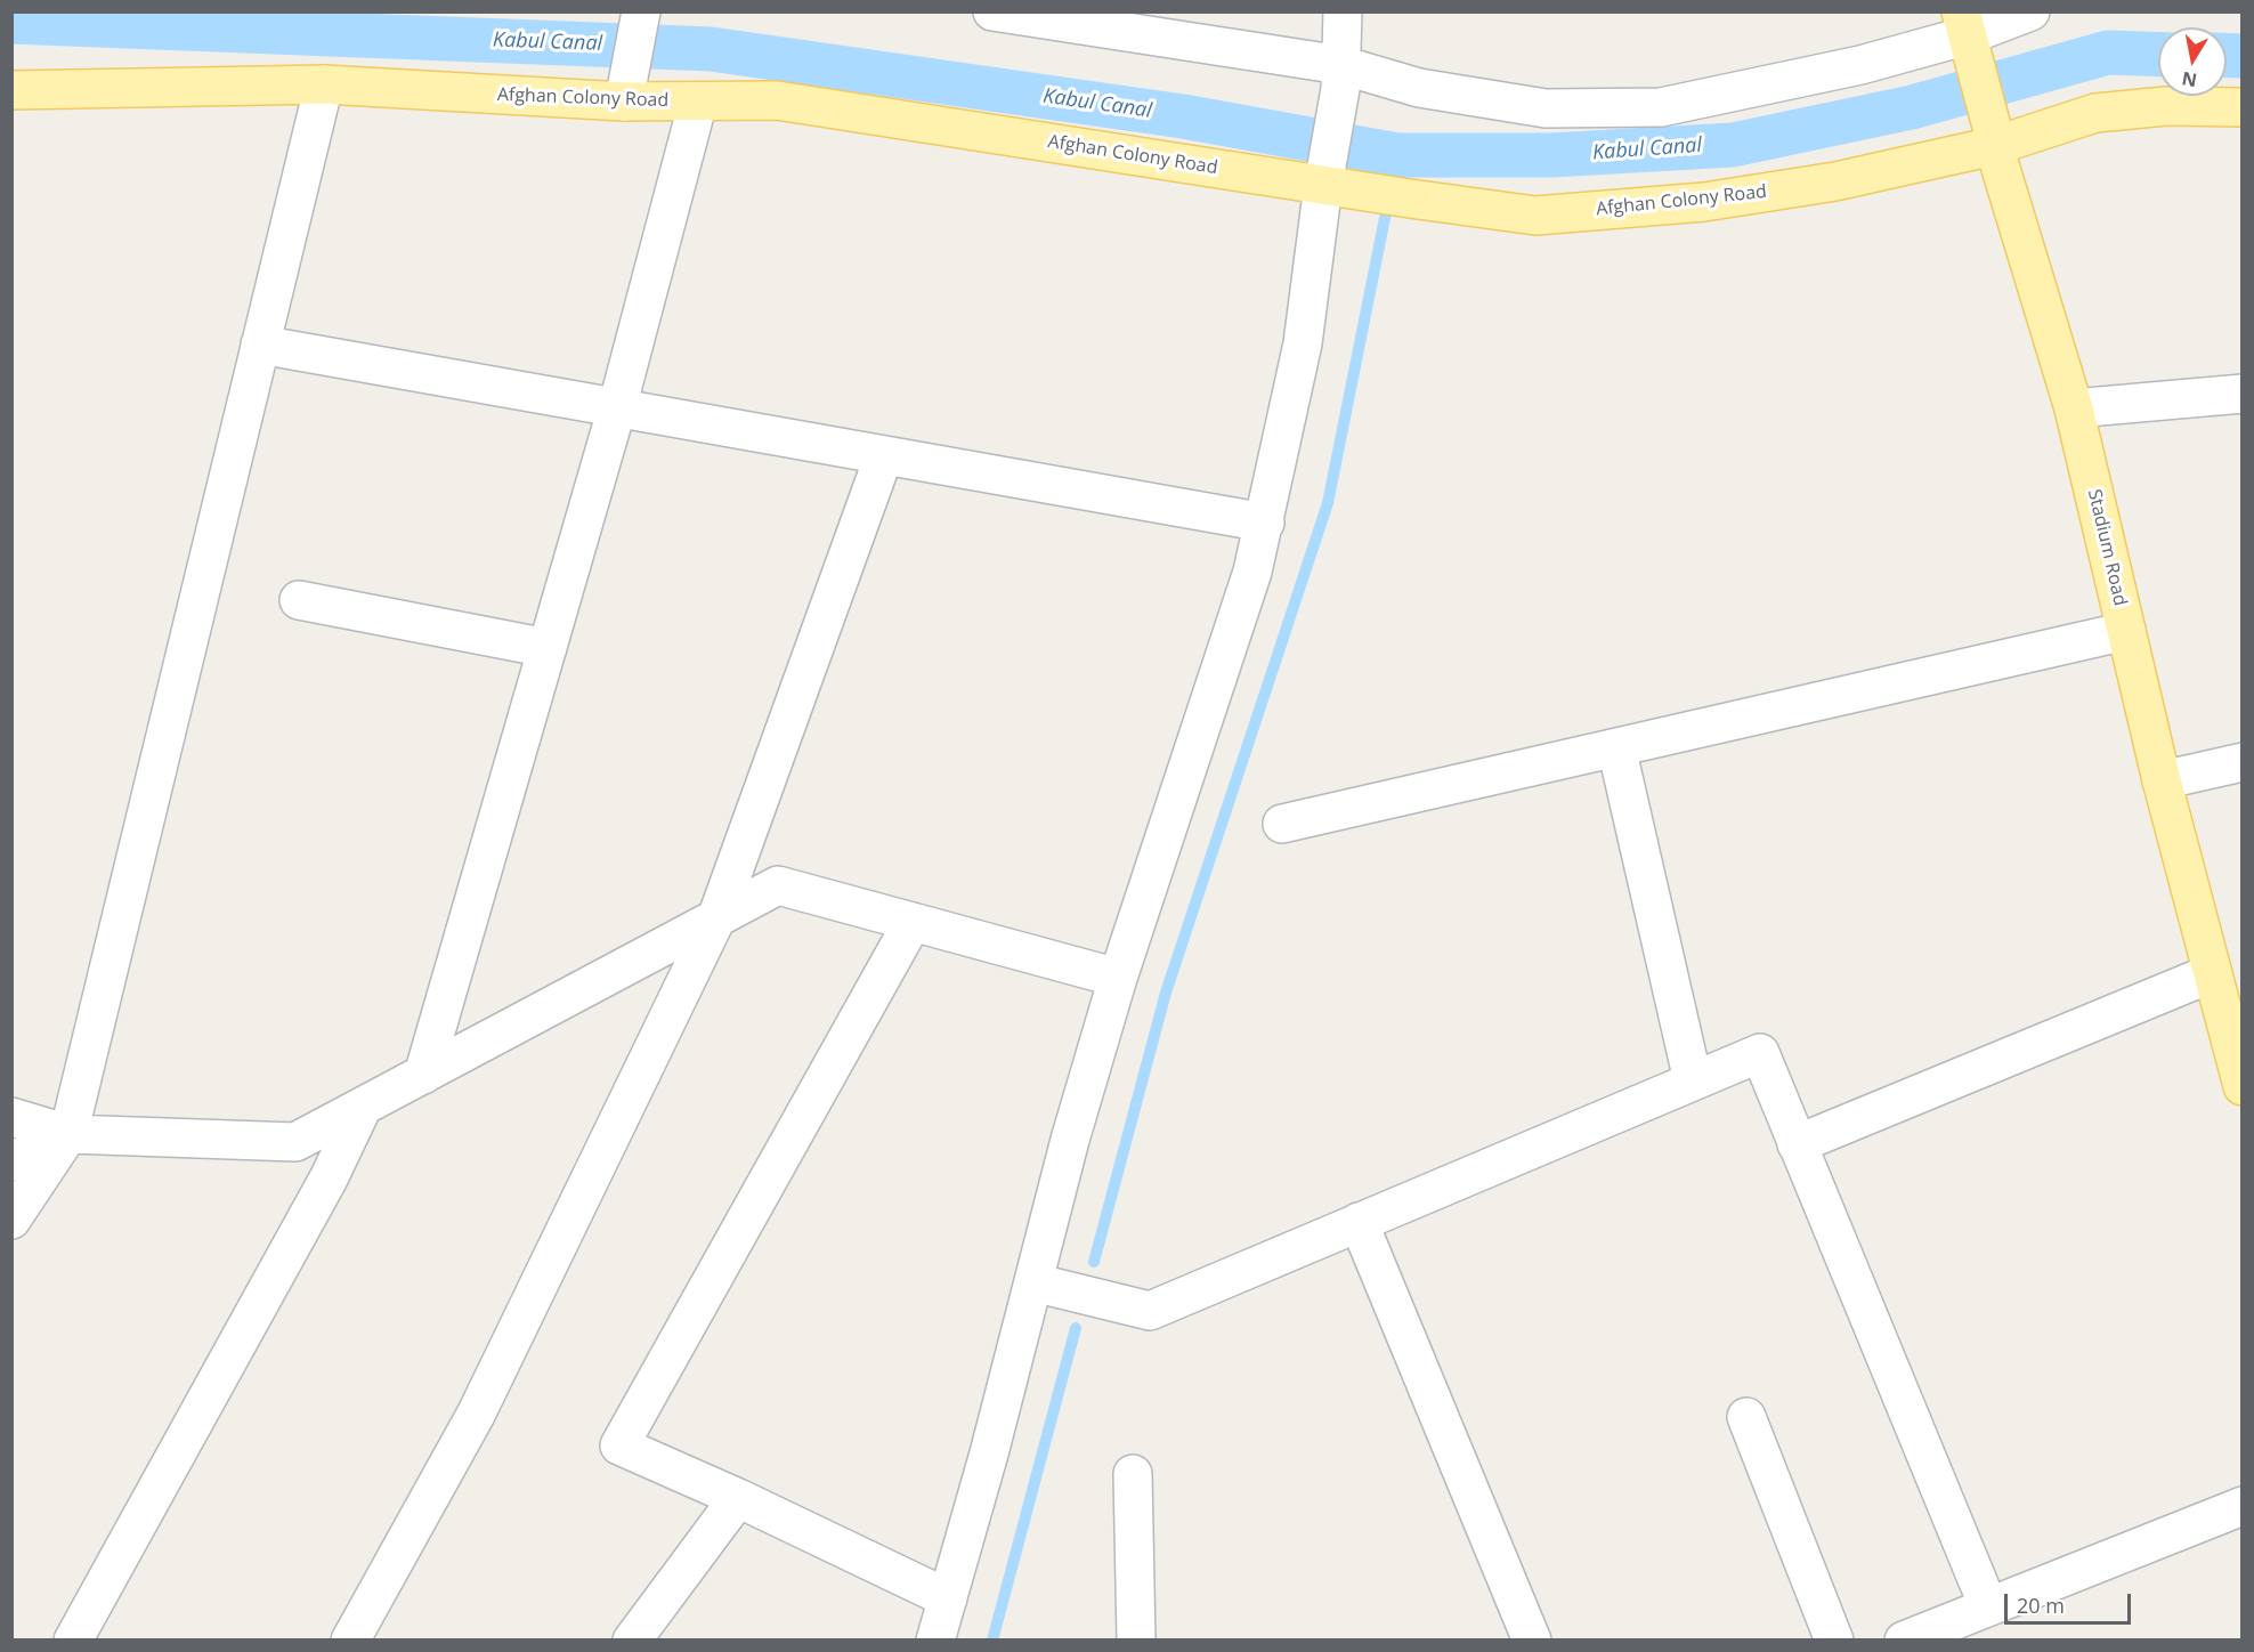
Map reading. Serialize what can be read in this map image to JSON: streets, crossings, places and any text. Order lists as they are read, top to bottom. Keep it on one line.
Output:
{"streets":{"main road":["Afghan Colony Road","Stadium Road"]},"crossings":[["Afghan Colony Road","Stadium Road"]],"water":["Kabul Canal"],"scale_bar":"20 m","north":"bottom"}
